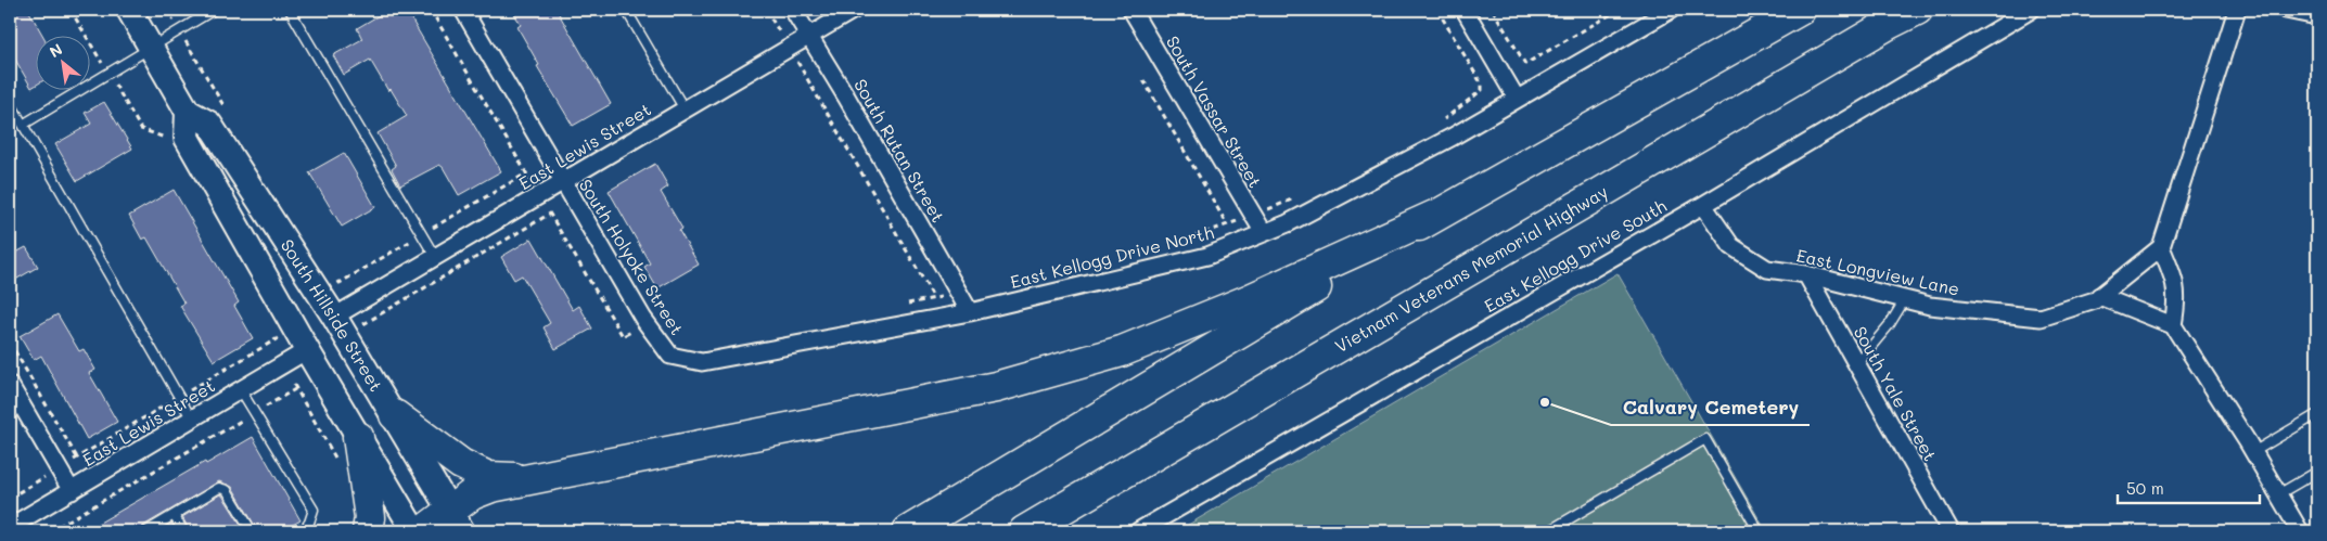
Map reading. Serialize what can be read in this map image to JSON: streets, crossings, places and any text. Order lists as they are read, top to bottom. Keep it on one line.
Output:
{"streets":{"highway":["Vietnam Veterans Memorial Highway"],"main road":["South Hillside Street"],"street":["South Vassar Street","East Lewis Street","South Rutan Street","East Kellogg Drive South","South Holyoke Street","East Kellogg Drive North","East Longview Lane","South Yale Street"]},"crossings":[["South Vassar Street","East Kellogg Drive North"],["East Lewis Street","South Rutan Street"],["East Lewis Street","South Holyoke Street"],["East Lewis Street","South Hillside Street"],["South Rutan Street","East Kellogg Drive North"],["East Kellogg Drive South","East Longview Lane"],["South Holyoke Street","East Kellogg Drive North"],["East Longview Lane","South Yale Street"]],"places":["Calvary Cemetery"],"scale_bar":"50 m","north":"top left"}
